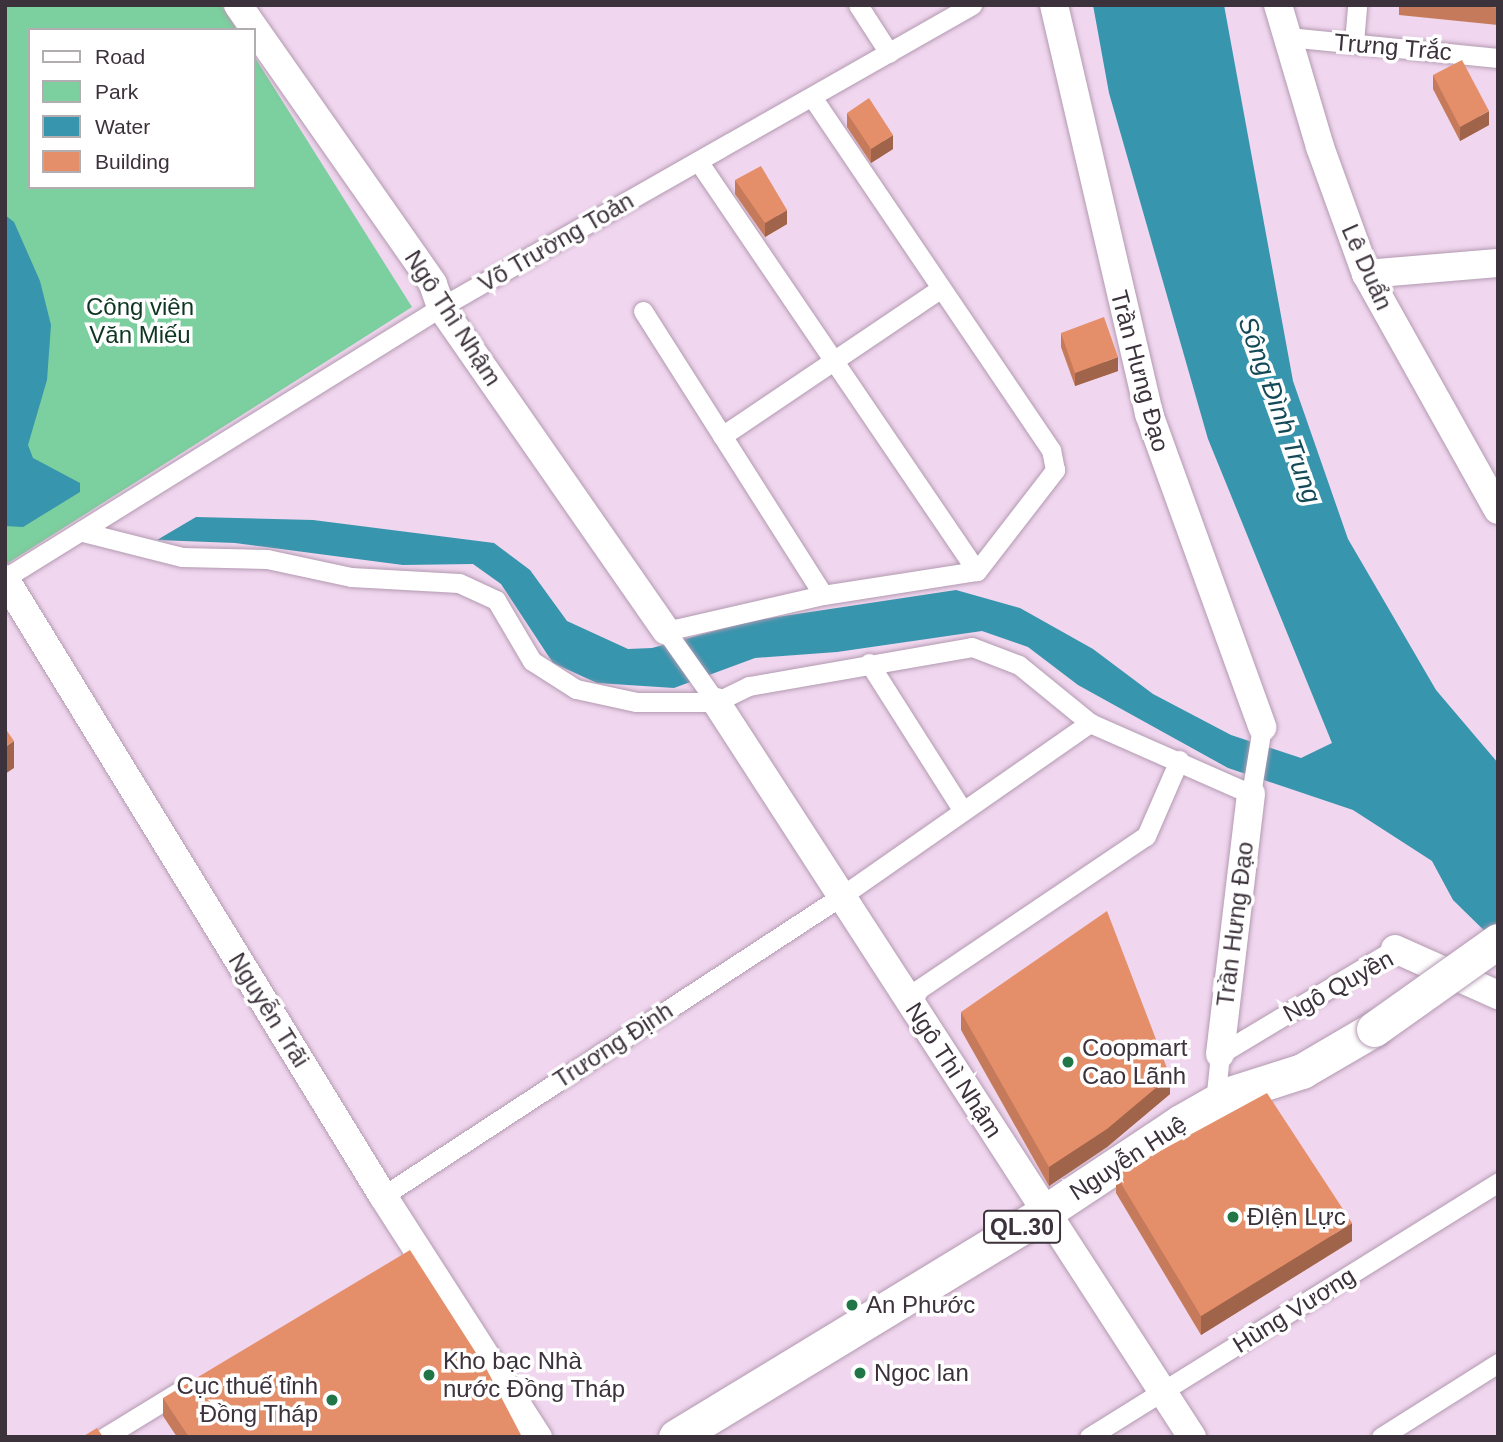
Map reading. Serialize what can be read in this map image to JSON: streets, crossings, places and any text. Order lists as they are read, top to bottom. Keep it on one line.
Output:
{"streets":{"highway":["Nguyễn Huệ","QL.30"],"street":["Trưng Trắc","Võ Trường Toản","Lê Duẩn","Ngô Thì Nhậm","Trần Hưng Đạo","Ngô Quyền","Nguyễn Trãi","Trương Định","Hùng Vương"]},"crossings":[["Trưng Trắc","Lê Duẩn"],["Võ Trường Toản","Ngô Thì Nhậm"],["Võ Trường Toản","Nguyễn Trãi"],["Ngô Thì Nhậm","Trương Định"],["Ngô Thì Nhậm","Nguyễn Huệ"],["Ngô Thì Nhậm","Hùng Vương"],["Trần Hưng Đạo","Ngô Quyền"],["Nguyễn Trãi","Trương Định"]],"water":["Sông Đình Trung"],"parks":["Công viên Văn Miếu"],"places":["Coopmart Cao Lãnh","ĐIện Lực","An Phước","Ngoc lan","Kho bạc Nhà nước Đồng Tháp","Cục thuế tỉnh Đồng Tháp"],"legend":["Road","Park","Water","Building"]}
